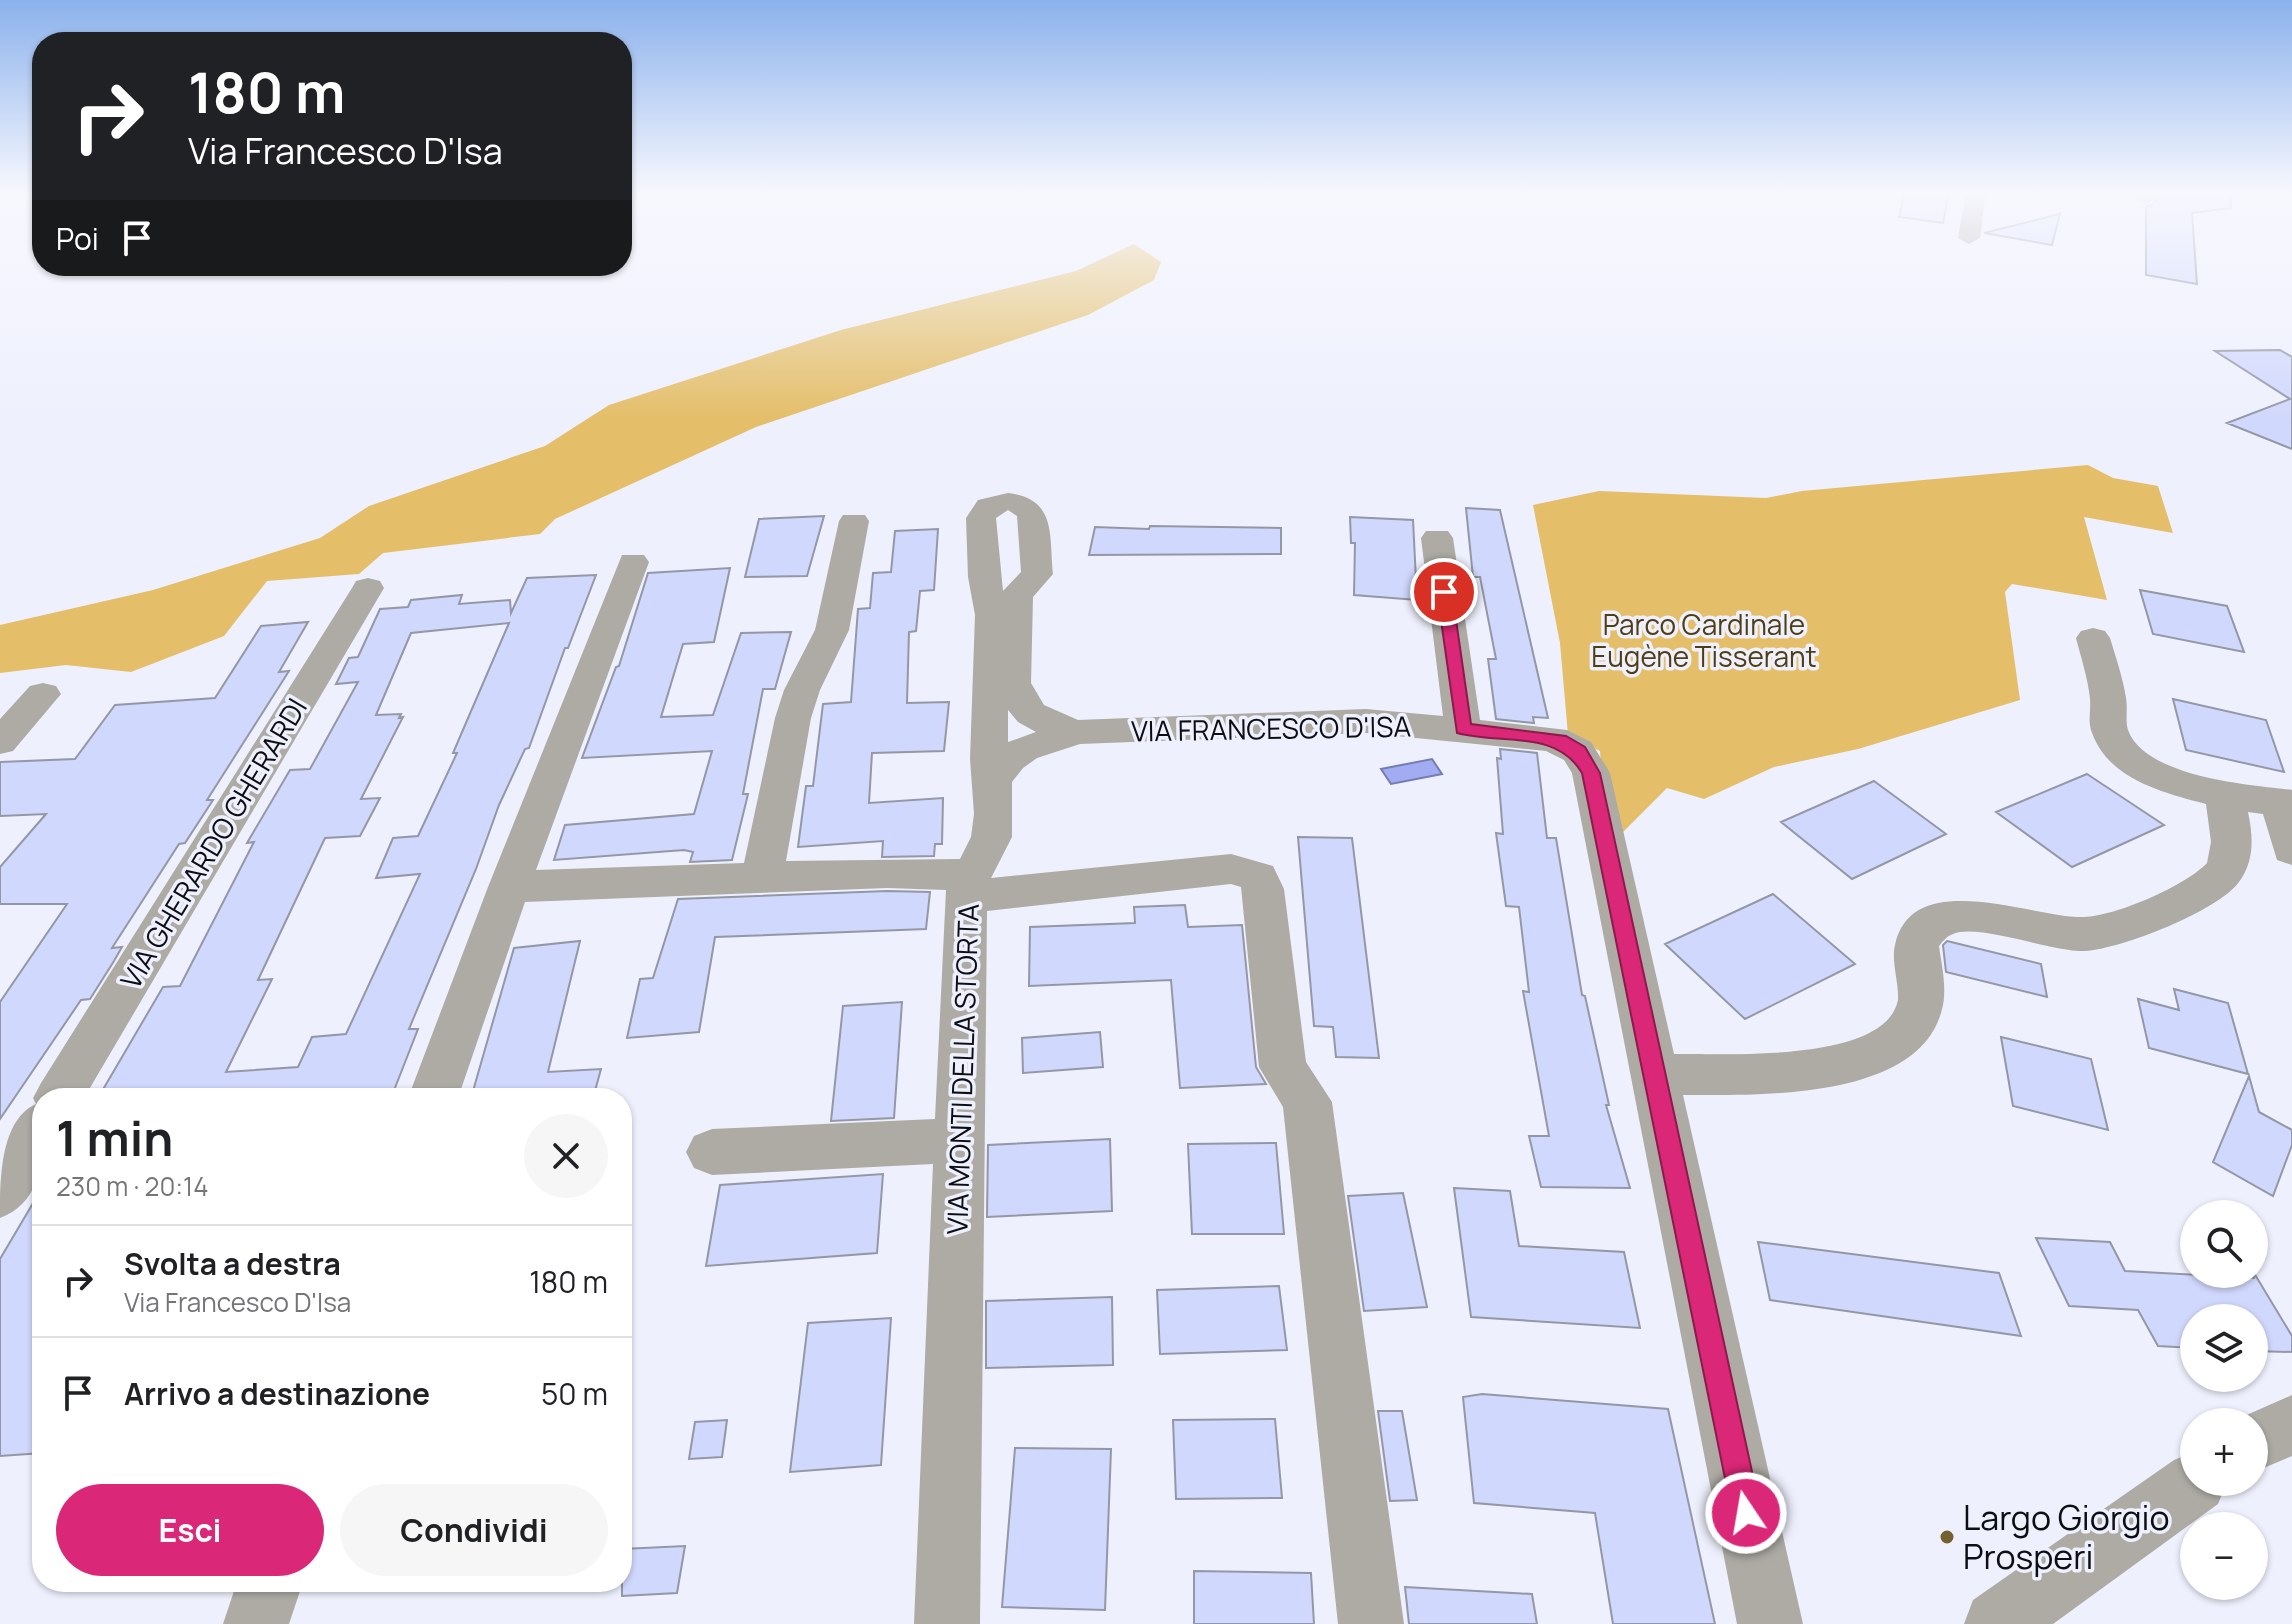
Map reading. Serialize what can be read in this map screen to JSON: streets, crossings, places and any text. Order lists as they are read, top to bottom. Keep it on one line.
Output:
{"streets":{"street":["VIA FRANCESCO D'ISA","VIA GHERARDO GHERARDI","VIA MONTI DELLA STORTA"]},"crossings":[["VIA FRANCESCO D'ISA","VIA MONTI DELLA STORTA"]],"parks":["Parco Cardinale Eugène Tisserant"],"places":["Largo Giorgio Prosperi"],"page":{"turn":["180 m","Via Francesco D'Isa"],"then":"Poi","heading":["1 min","230 m · 20:14"],"map_buttons":["+","−"],"list":[{"name":"Svolta a destra","note":"Via Francesco D'Isa","value":"180 m"},{"name":"Arrivo a destinazione","value":"50 m"}],"buttons":["Esci","Condividi"]}}
